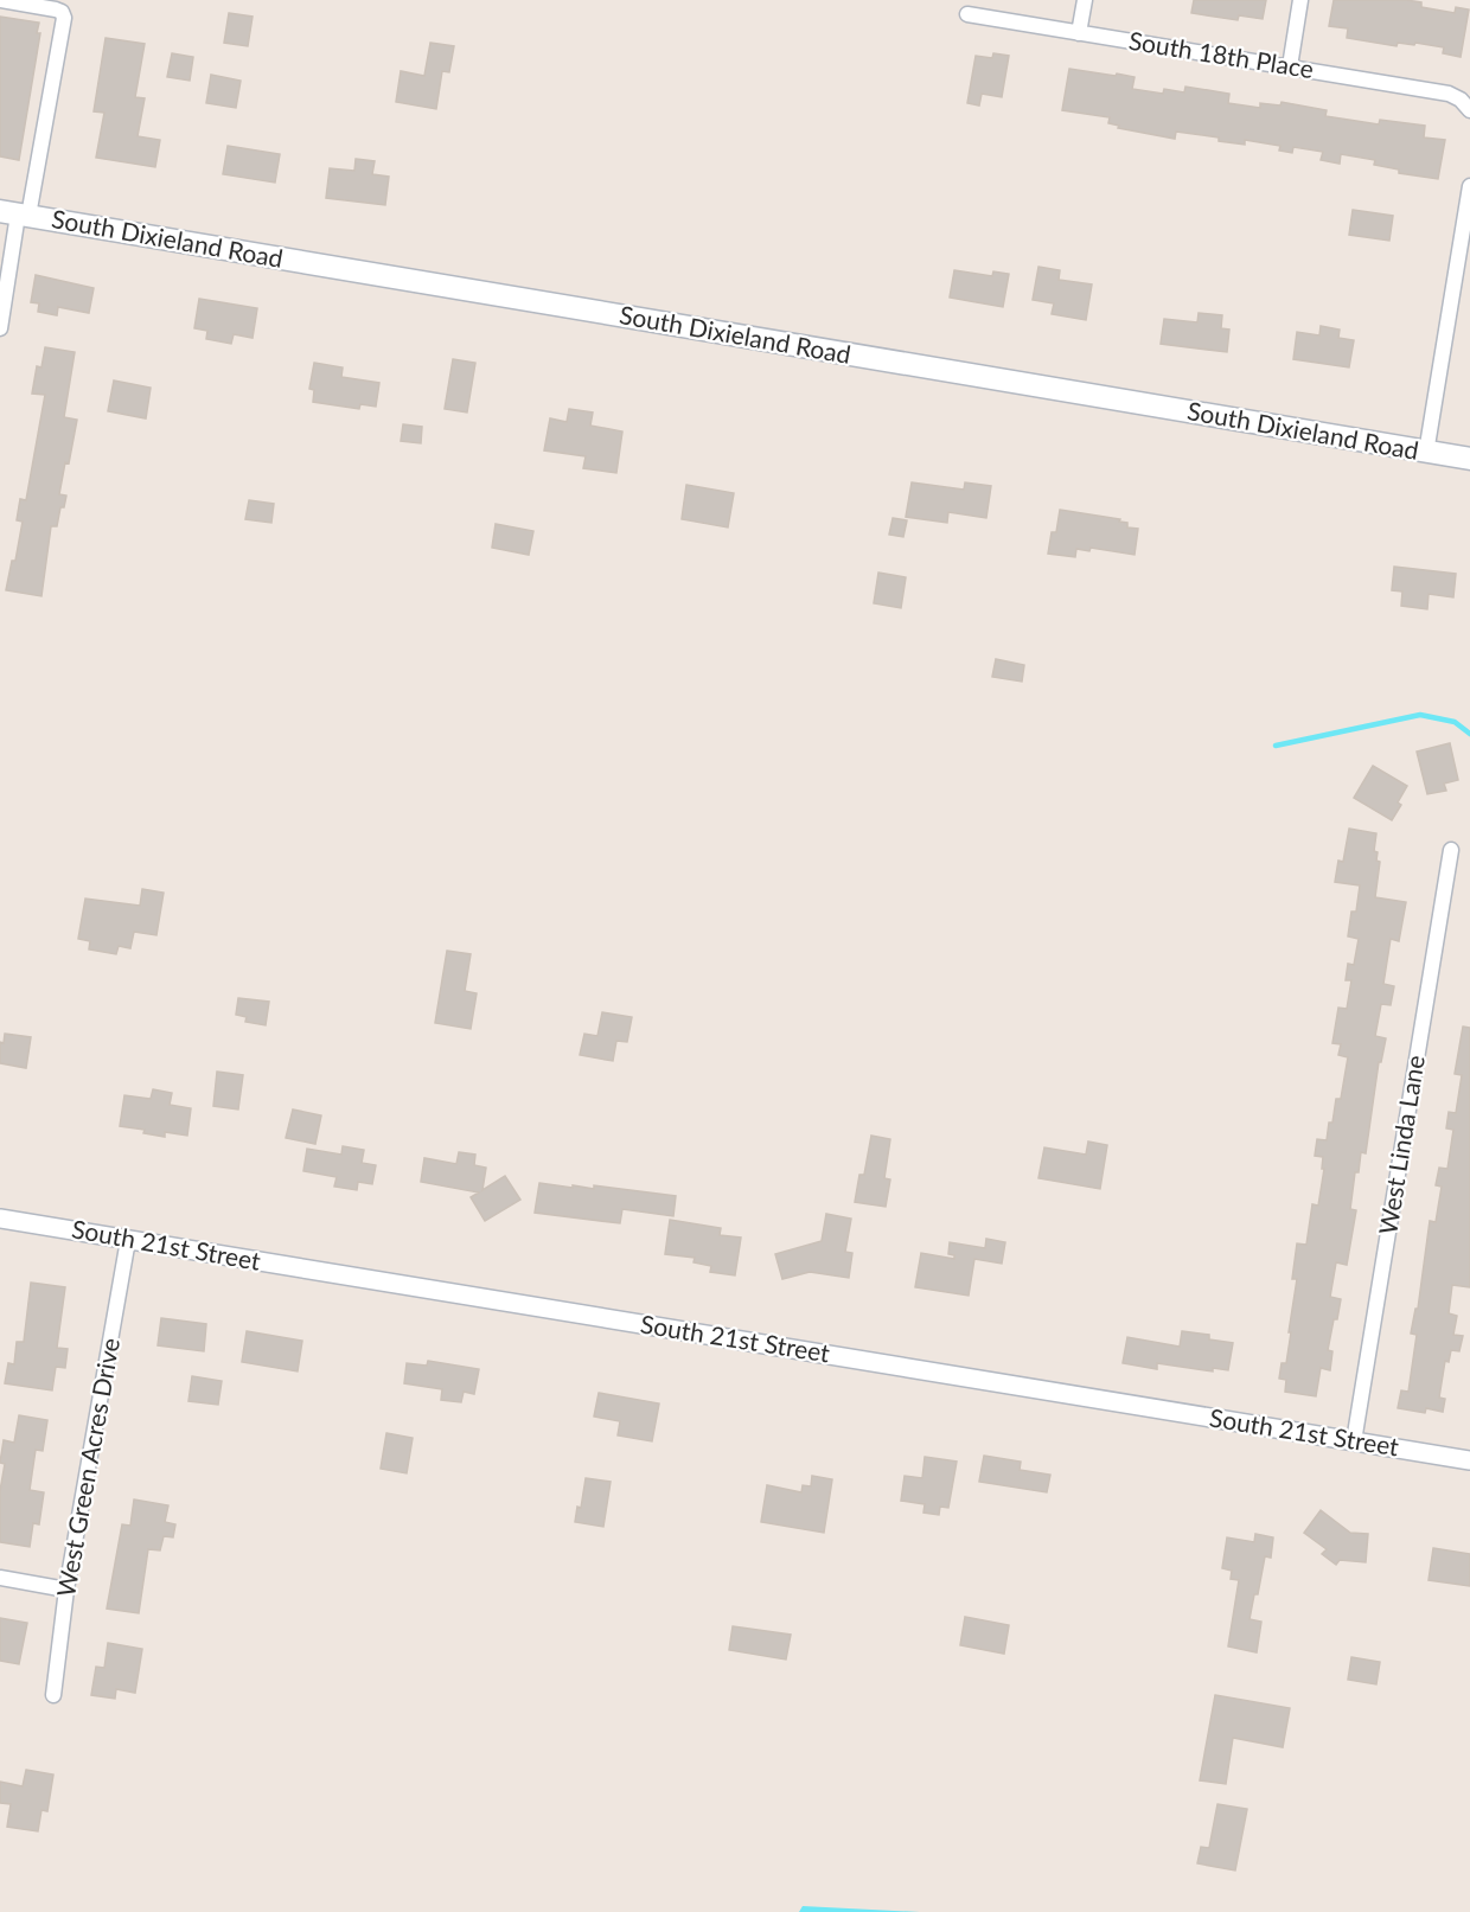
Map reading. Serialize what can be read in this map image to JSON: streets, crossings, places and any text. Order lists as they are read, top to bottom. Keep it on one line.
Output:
{"streets":{"main road":["South Dixieland Road"],"street":["South 18th Place","West Linda Lane","South 21st Street","West Green Acres Drive"]},"crossings":[["West Linda Lane","South 21st Street"],["South 21st Street","West Green Acres Drive"]]}
